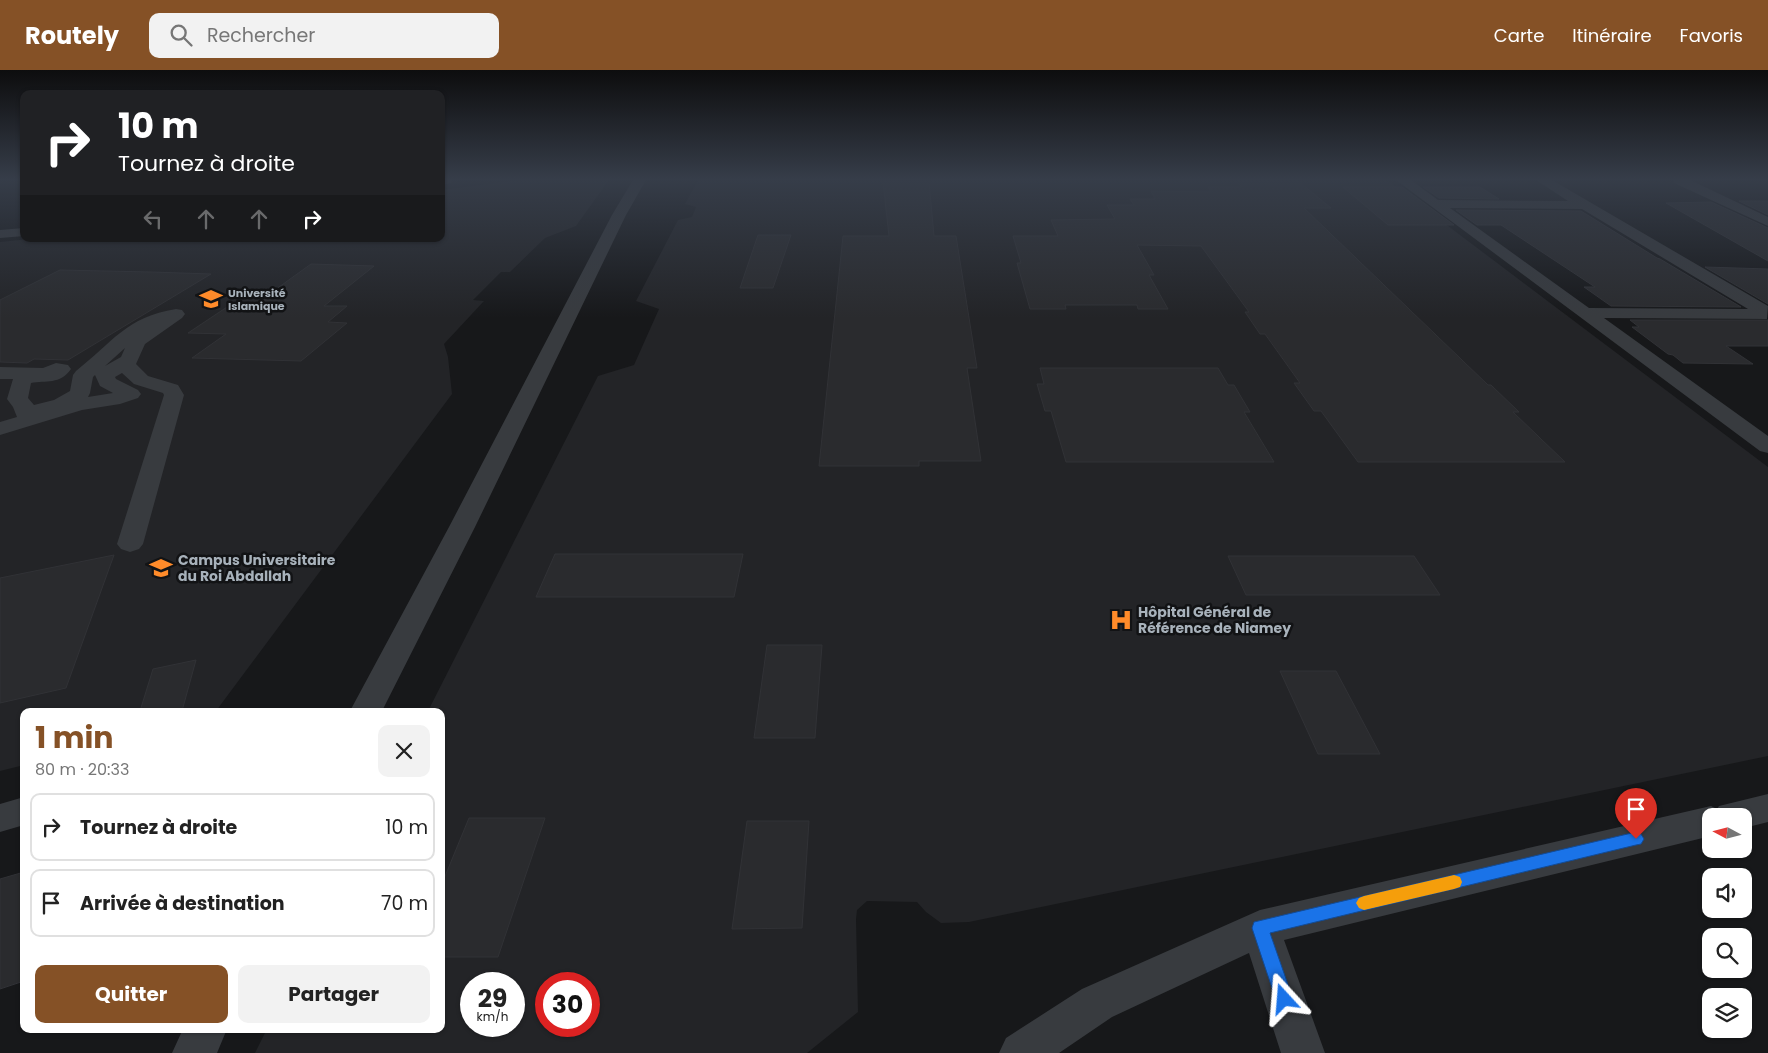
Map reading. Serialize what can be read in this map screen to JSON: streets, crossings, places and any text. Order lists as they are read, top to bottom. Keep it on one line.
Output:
{"places":{"school or university":["Université Islamique","Campus Universitaire du Roi Abdallah"],"hospital":["Hôpital Général de Référence de Niamey"]},"north":"left","page":{"header":"Routely","search":"Rechercher","nav":["Carte","Itinéraire","Favoris"],"turn":["10 m","Tournez à droite"],"heading":["1 min","80 m · 20:33"],"list":[{"name":"Tournez à droite","value":"10 m"},{"name":"Arrivée à destination","value":"70 m"}],"buttons":["Quitter","Partager"],"speed":"29 km/h","limit":"30"}}
